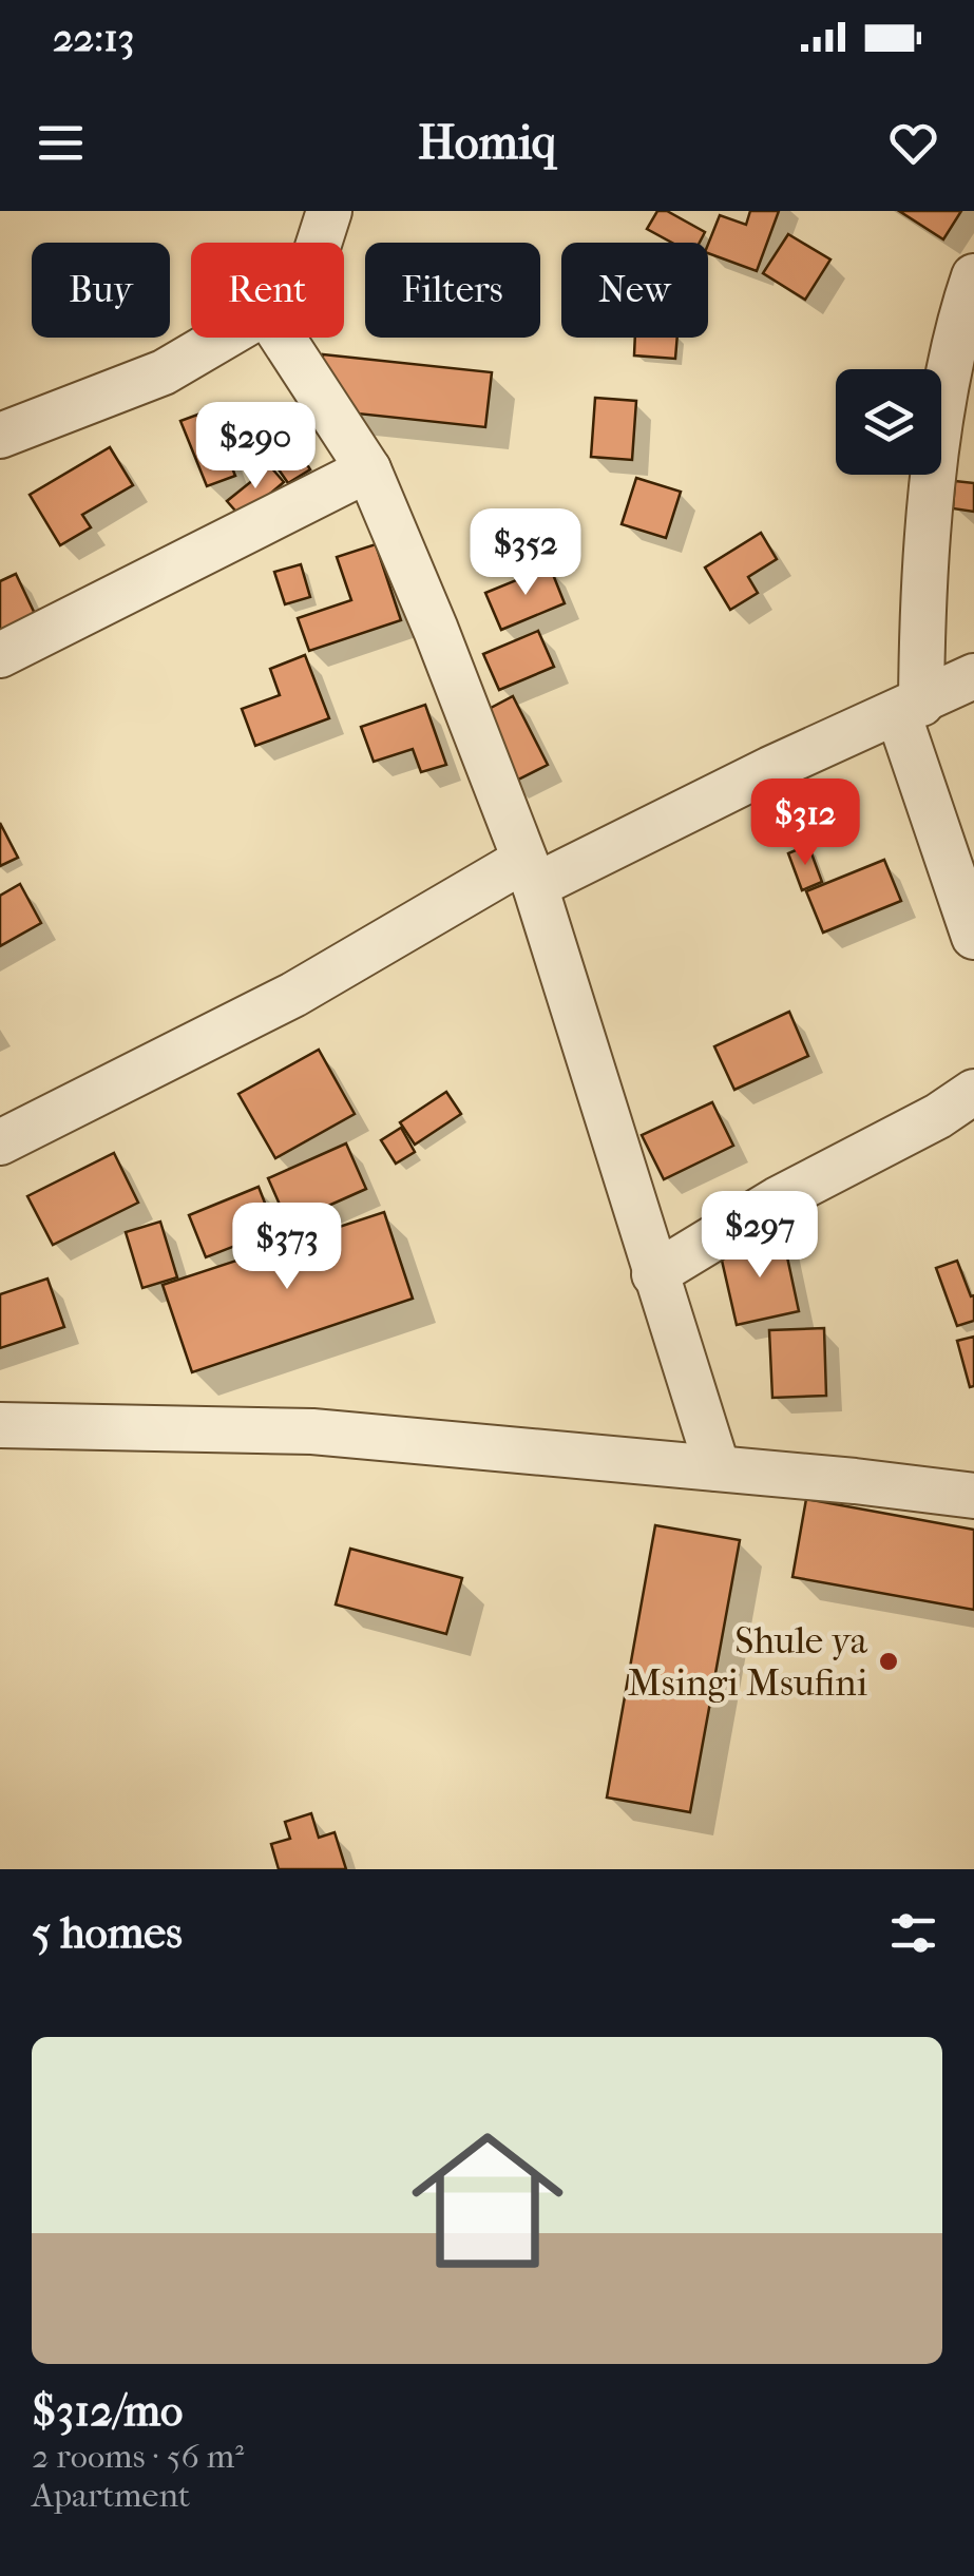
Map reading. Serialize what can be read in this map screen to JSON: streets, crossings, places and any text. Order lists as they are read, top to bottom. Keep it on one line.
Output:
{"places":["Shule ya Msingi Msufini"],"page":{"status":"22:13","header":"Homiq","chip":["Buy","Rent","Filters","New"],"price":["$290","$352","$312","$297","$373"],"heading":"5 homes","list":[{"name":"$312/mo","note":"2 rooms · 56 m² · Apartment"}]}}
